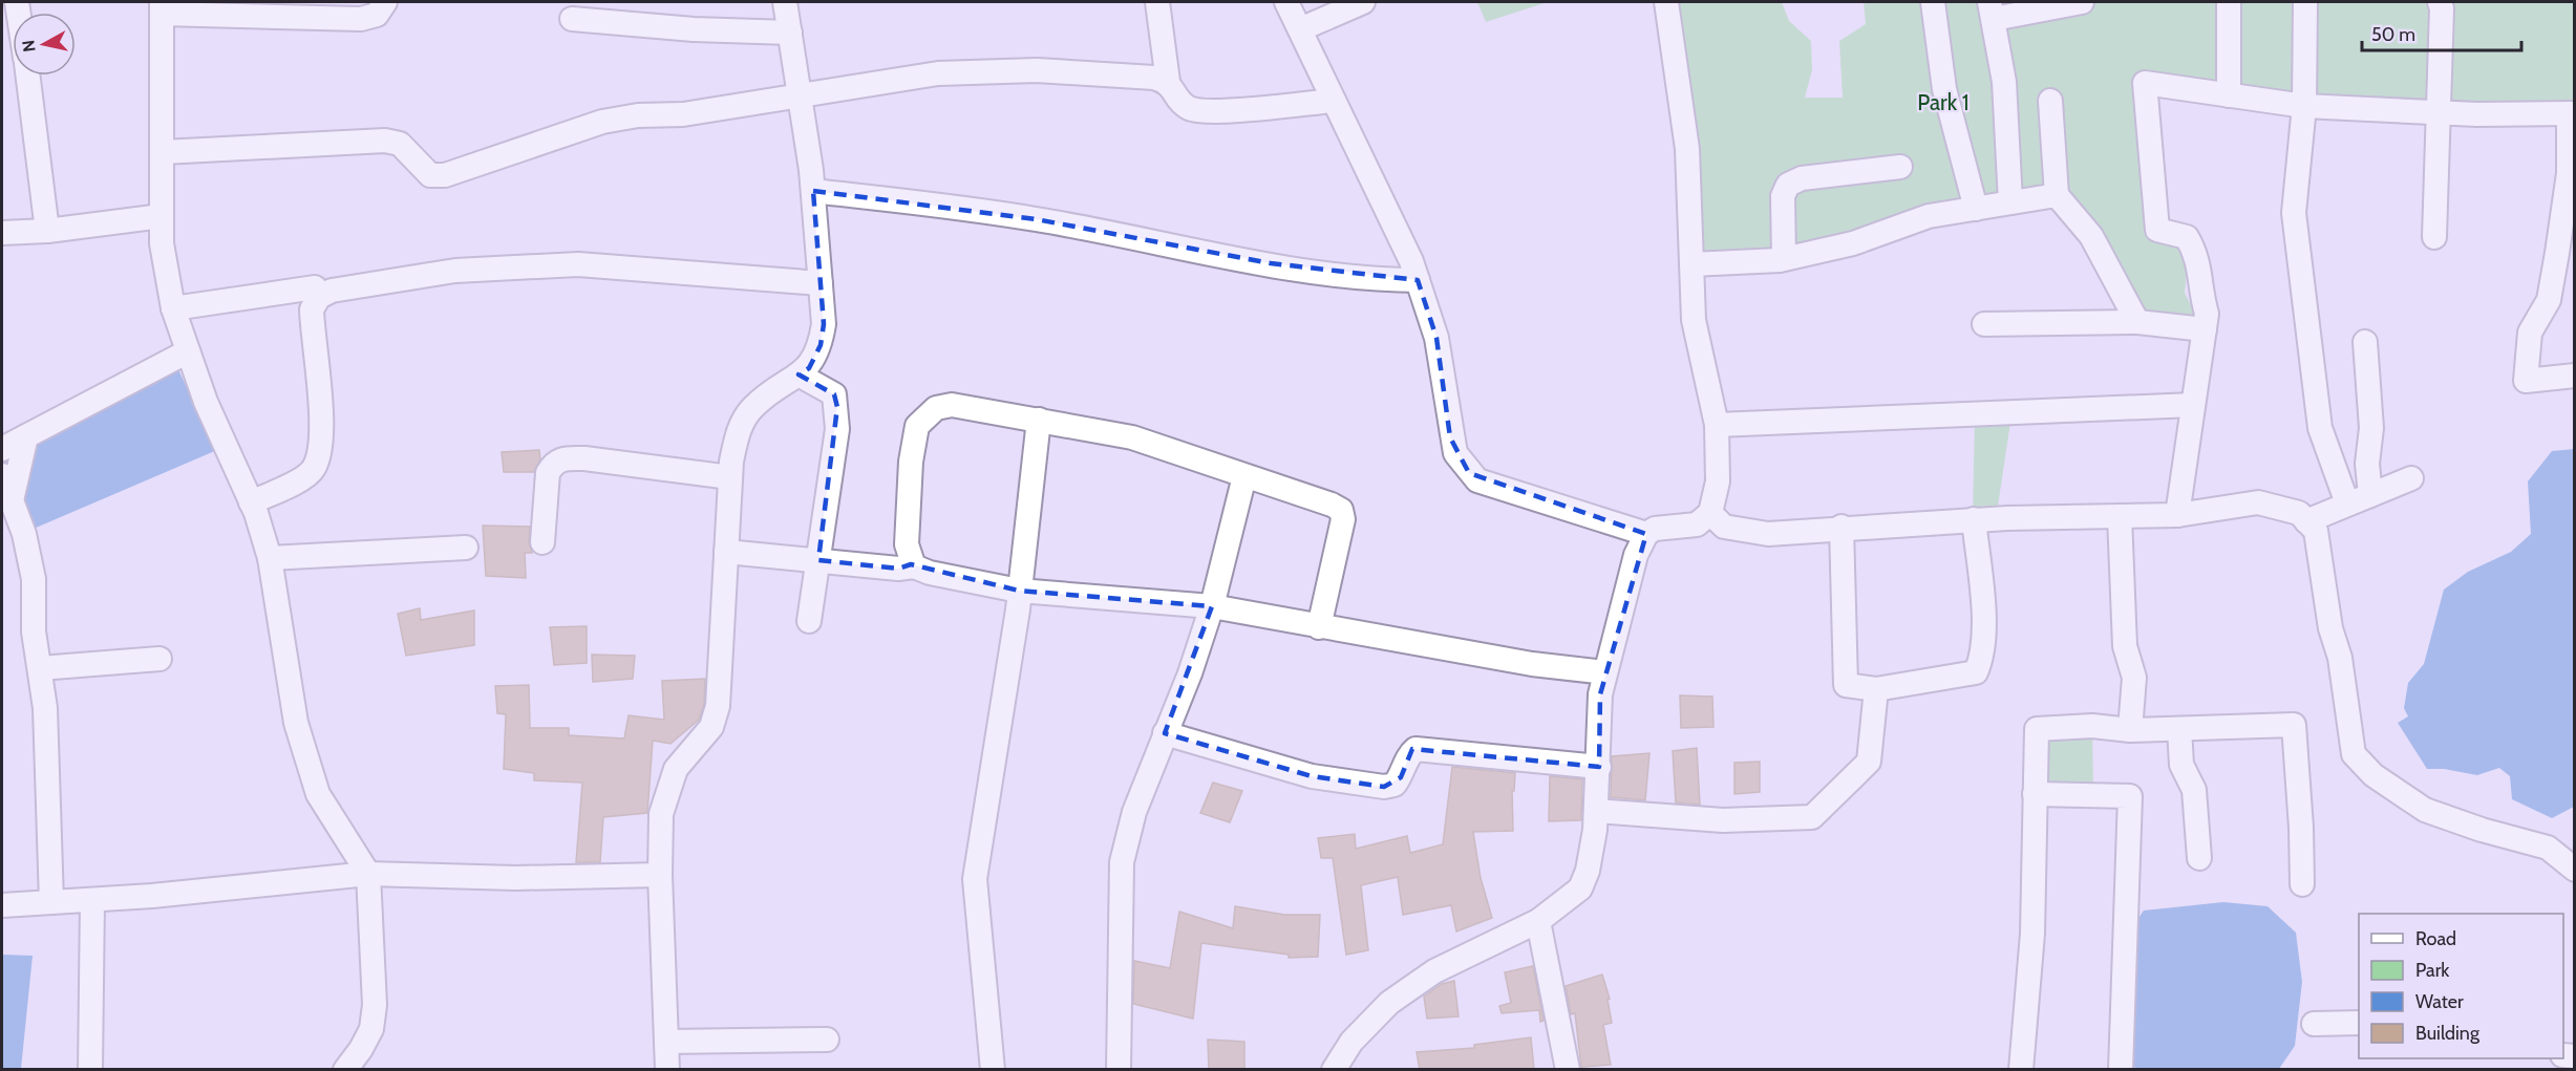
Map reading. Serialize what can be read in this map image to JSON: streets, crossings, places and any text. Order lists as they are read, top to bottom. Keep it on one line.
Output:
{"parks":["Park 1"],"legend":["Road","Park","Water","Building"],"scale_bar":"50 m","north":"left"}
